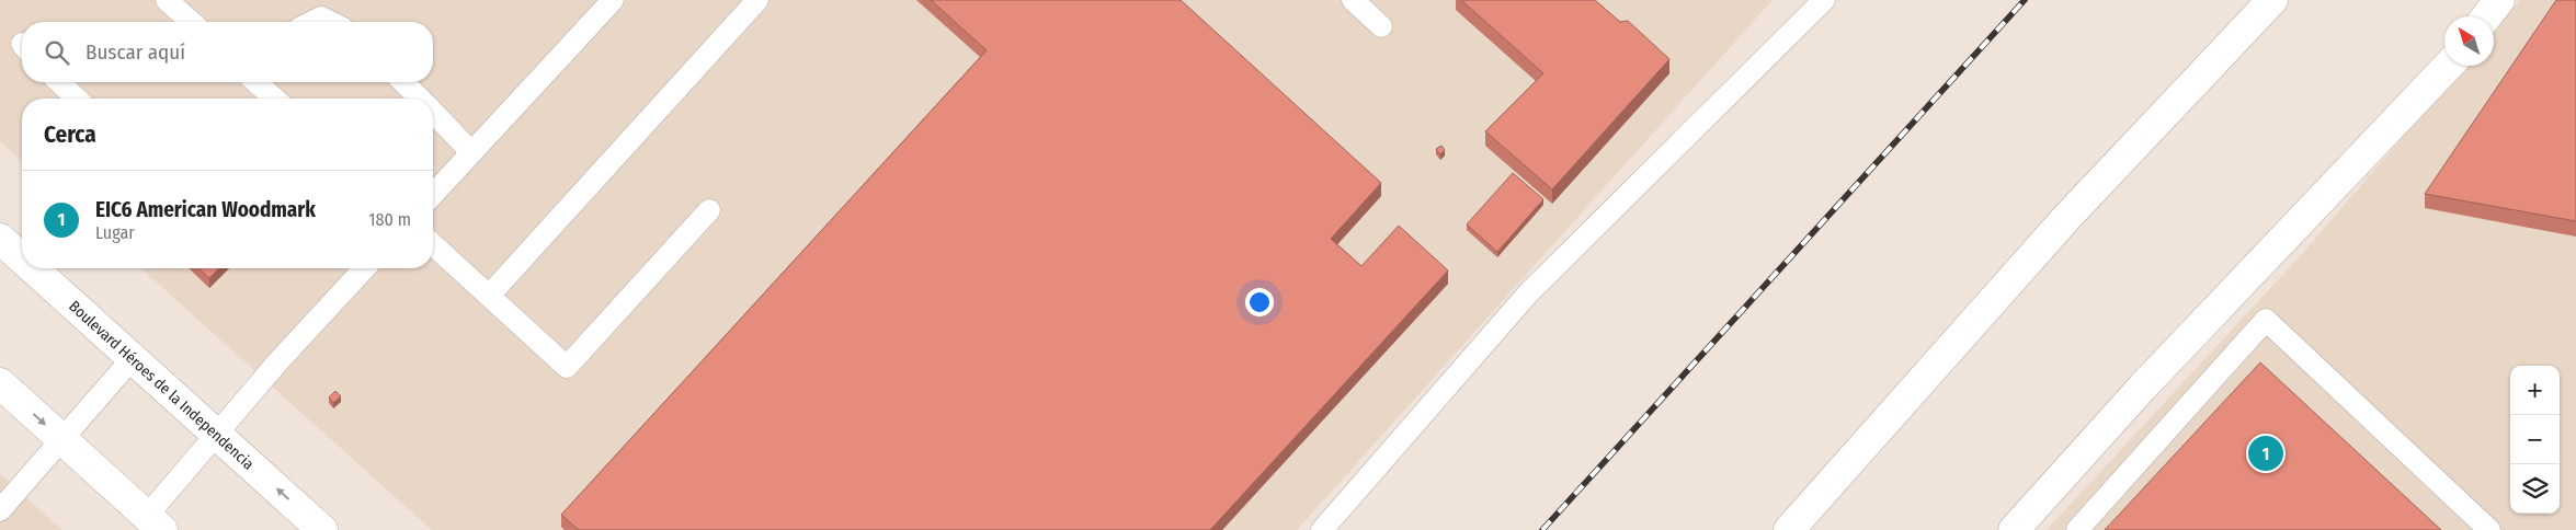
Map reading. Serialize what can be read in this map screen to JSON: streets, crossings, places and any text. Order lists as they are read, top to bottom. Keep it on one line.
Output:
{"streets":{"street":["Boulevard Héroes de la Independencia"]},"north":"top left","page":{"search":"Buscar aquí","heading":"Cerca","list":[{"mark":"1","name":"EIC6 American Woodmark","note":"Lugar","value":"180 m"}],"map_buttons":["+","−"],"pins":"1"}}
